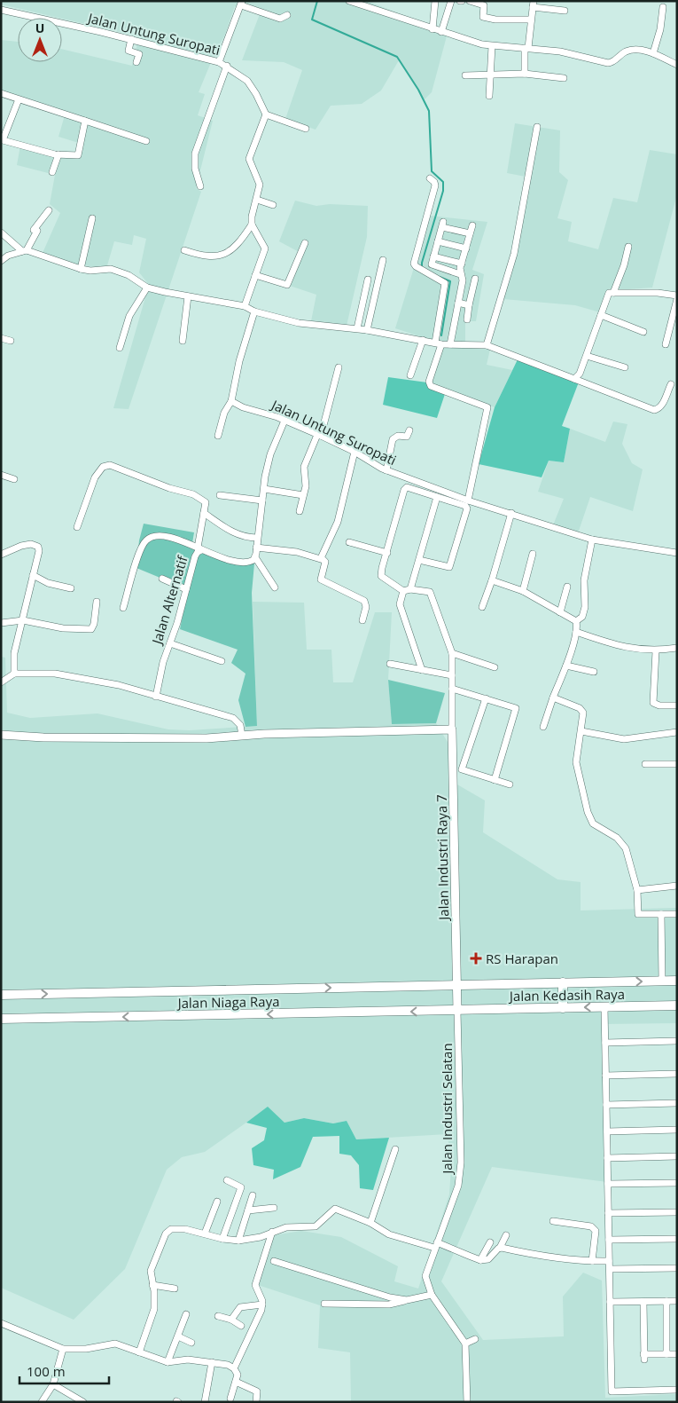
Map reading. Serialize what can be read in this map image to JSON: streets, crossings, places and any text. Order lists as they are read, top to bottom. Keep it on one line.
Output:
{"streets":{"main road":["Jalan Kedasih Raya","Jalan Niaga Raya"],"street":["Jalan Untung Suropati","Jalan Alternatif","Jalan Industri Raya 7","Jalan Industri Selatan"]},"crossings":[["Jalan Industri Raya 7","Jalan Kedasih Raya"],["Jalan Industri Raya 7","Jalan Niaga Raya"],["Jalan Industri Raya 7","Jalan Industri Selatan"],["Jalan Kedasih Raya","Jalan Niaga Raya"],["Jalan Kedasih Raya","Jalan Industri Selatan"],["Jalan Niaga Raya","Jalan Industri Selatan"]],"places":{"health":["RS Harapan"]},"scale_bar":"100 m","north":"top"}
